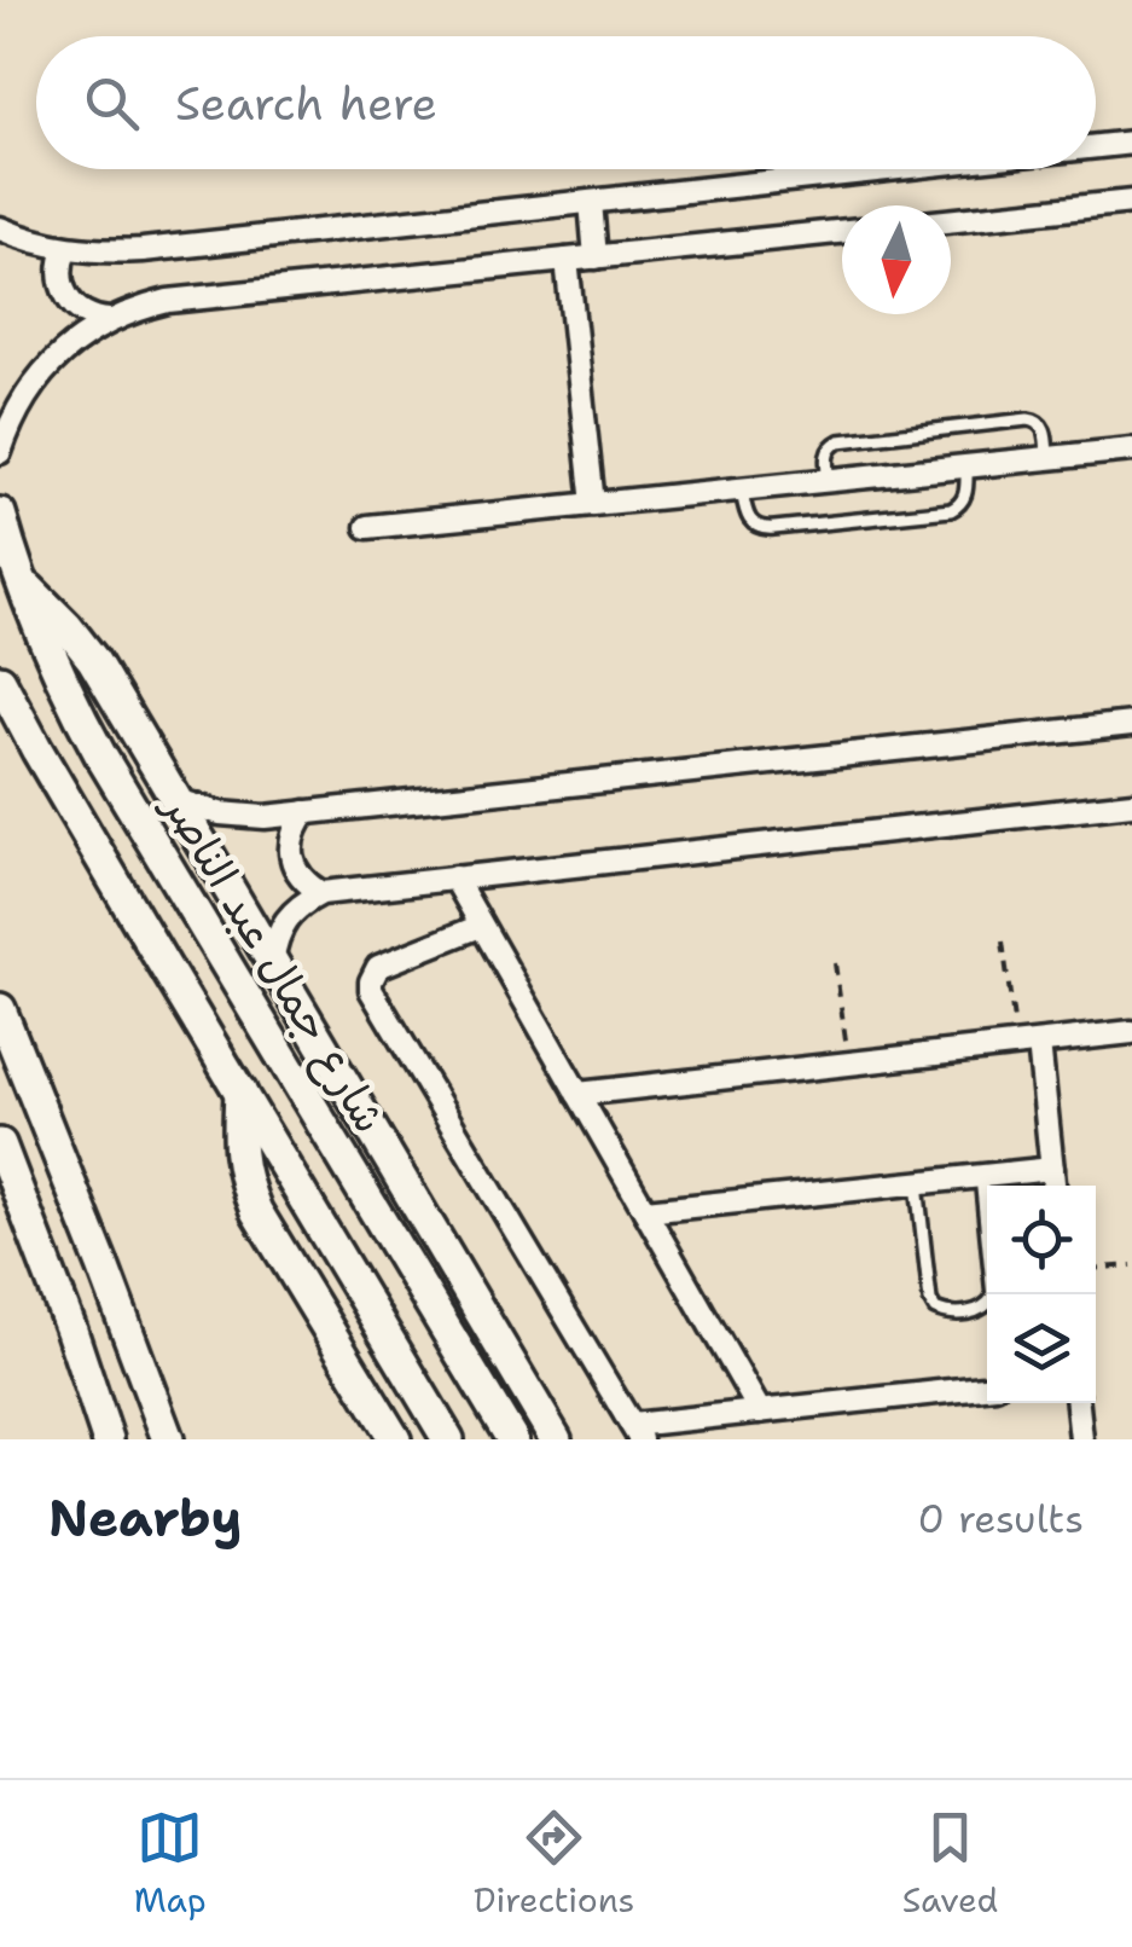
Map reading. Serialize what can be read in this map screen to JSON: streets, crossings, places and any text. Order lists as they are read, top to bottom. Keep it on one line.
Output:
{"streets":{"main road":["شارع جمال عبد الناصر"]},"north":"bottom","page":{"search":"Search here","heading":["Nearby","0 results"],"nav":["Map","Directions","Saved"]}}
